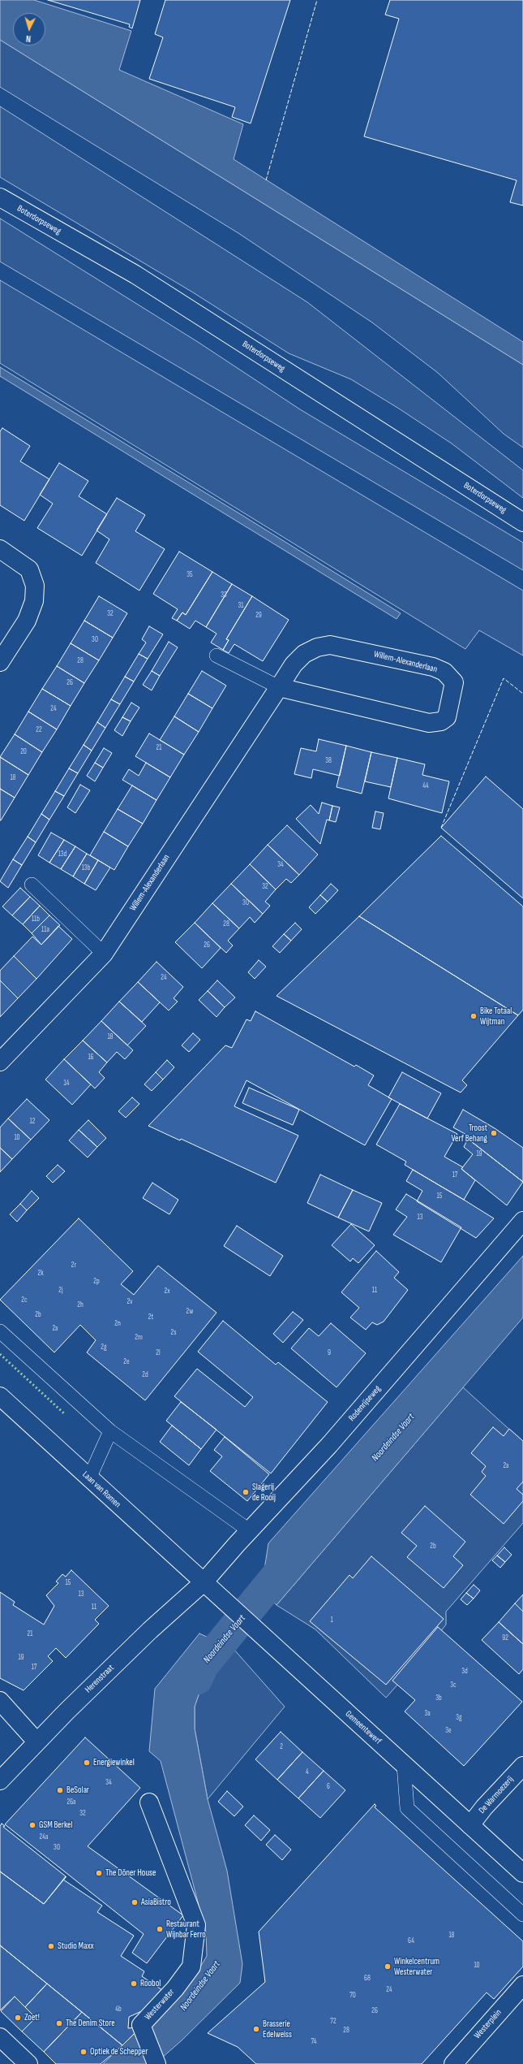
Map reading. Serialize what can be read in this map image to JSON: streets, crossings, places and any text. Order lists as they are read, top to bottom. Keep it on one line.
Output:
{"streets":{"street":["Boterdorpseweg","Willem-Alexanderlaan","Rodenrijseweg","Laan van Romen","Herenstraat","Gemeentewerf","De Warmoezerij","Westerwater","Westerplein"]},"crossings":[["Rodenrijseweg","Laan van Romen"],["Rodenrijseweg","Herenstraat"],["Rodenrijseweg","Gemeentewerf"],["Laan van Romen","Herenstraat"],["Laan van Romen","Gemeentewerf"],["Herenstraat","Gemeentewerf"],["Gemeentewerf","De Warmoezerij"]],"water":["Noordeindse Vaart"],"places":["Bike Totaal Wijtman","Troost Verf Behang","Slagerij de Rooij","Energiewinkel","BeSolar","GSM Berkel","The Döner House","AsiaBistro","Restaurant Wijnbar Ferro","Studio Maxx","Winkelcentrum Westerwater","Roobol","Zoet!","The Denim Store","Brasserie Edelweiss","Optiek de Schepper"],"house_numbers":["35","33","31","32","29","30","28","26","24","22","21","20","38","18","44","13d","34","13b","32","30","11b","28","11a","26","24","18","16","14","12","10","19","17","15","13","2r","2k","2p","2j","11","2x","2c","2v","2h","2w","2b","2t","2n","2a","2s","2m","2g","2l","9","2e","2d","2a","2b","15","13","11","1","21","92","19","17","3d","3c","3b","3a","3g","3e","2","4","34","6","26a","32","24a","30","18","64","10","68","24","70","4b","26","72","28","74"],"north":"bottom"}
